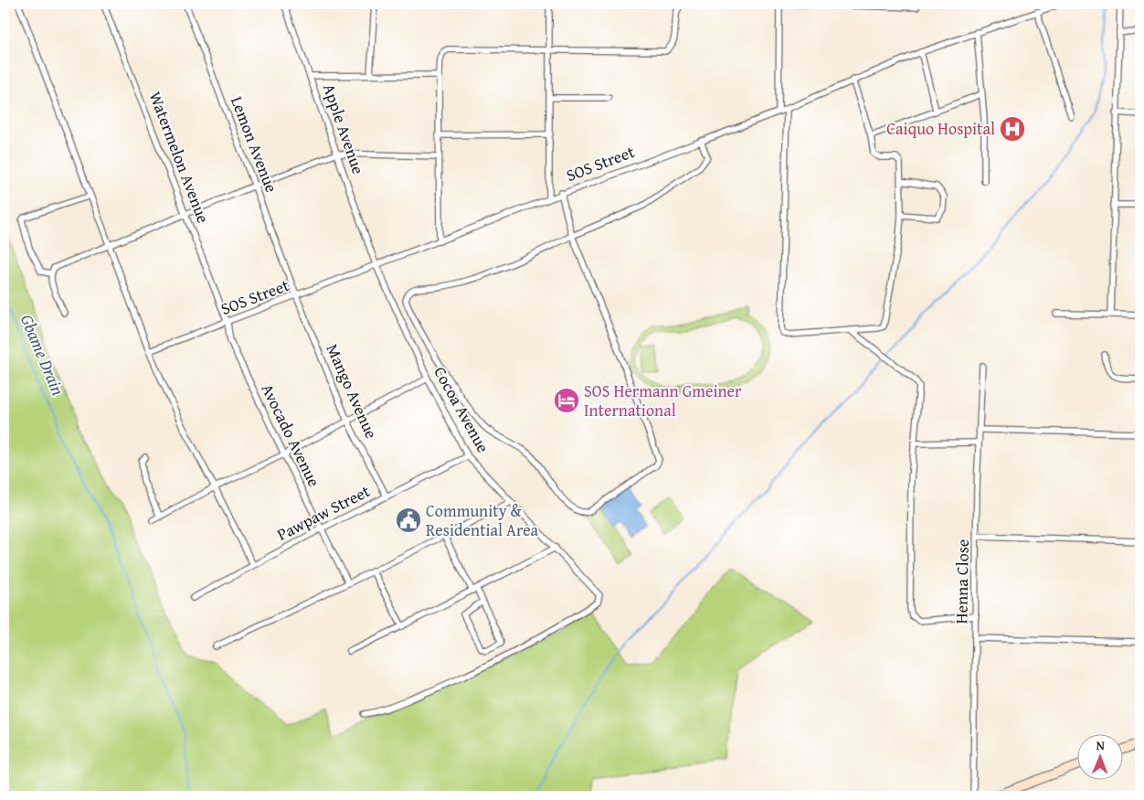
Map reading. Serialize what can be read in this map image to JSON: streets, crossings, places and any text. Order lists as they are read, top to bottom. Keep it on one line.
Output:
{"streets":{"street":["Apple Avenue","Lemon Avenue","Watermelon Avenue","SOS Street","Mango Avenue","Cocoa Avenue","Avocado Avenue","Pawpaw Street","Henna Close"]},"crossings":[["Apple Avenue","SOS Street"],["Apple Avenue","Cocoa Avenue"],["Lemon Avenue","SOS Street"],["Lemon Avenue","Mango Avenue"],["Watermelon Avenue","SOS Street"],["Watermelon Avenue","Avocado Avenue"],["SOS Street","Mango Avenue"],["SOS Street","Cocoa Avenue"],["SOS Street","Avocado Avenue"],["Mango Avenue","Pawpaw Street"],["Cocoa Avenue","Pawpaw Street"],["Avocado Avenue","Pawpaw Street"]],"water":["Gbame Drain"],"places":{"hospital":["Caiquo Hospital"],"hotel":["SOS Hermann Gmeiner International"],"public building":["Community & Residential Area"]},"north":"top"}
